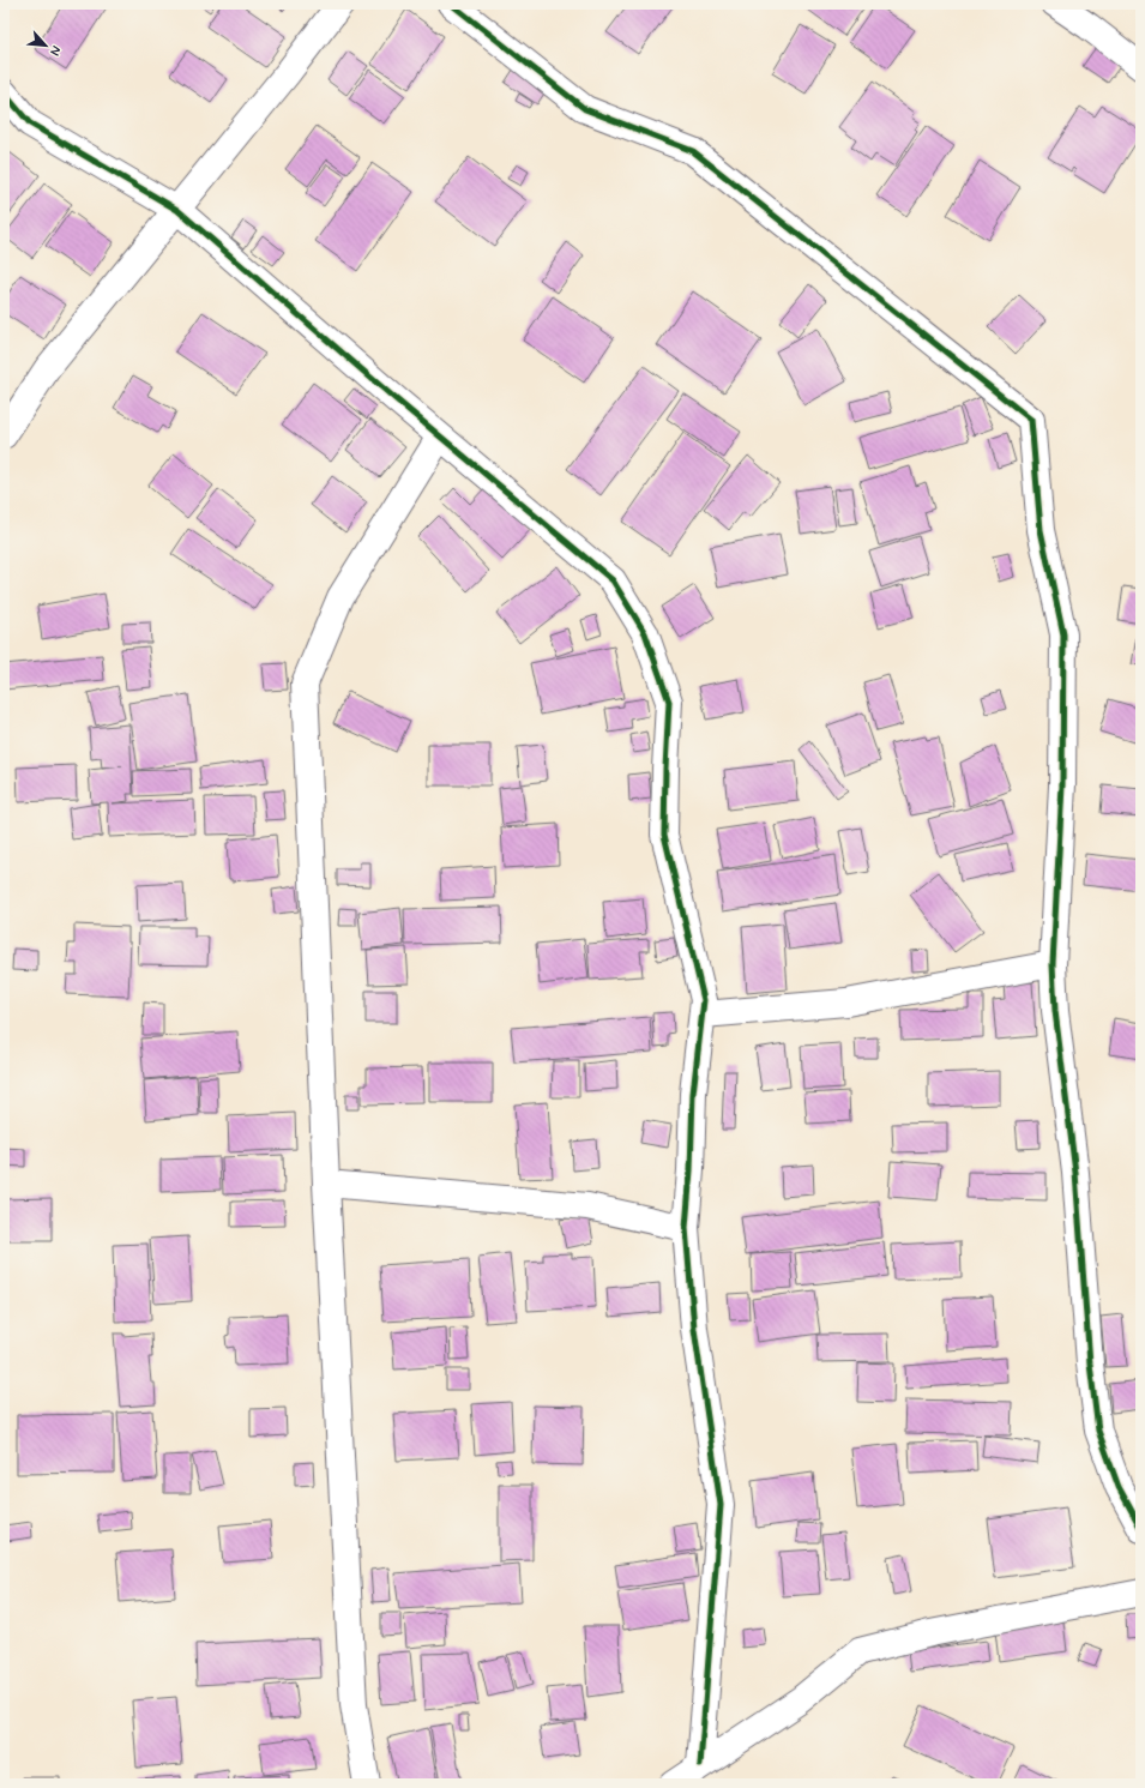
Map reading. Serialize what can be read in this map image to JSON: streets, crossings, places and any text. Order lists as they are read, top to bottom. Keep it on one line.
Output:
{"north":"bottom right"}
